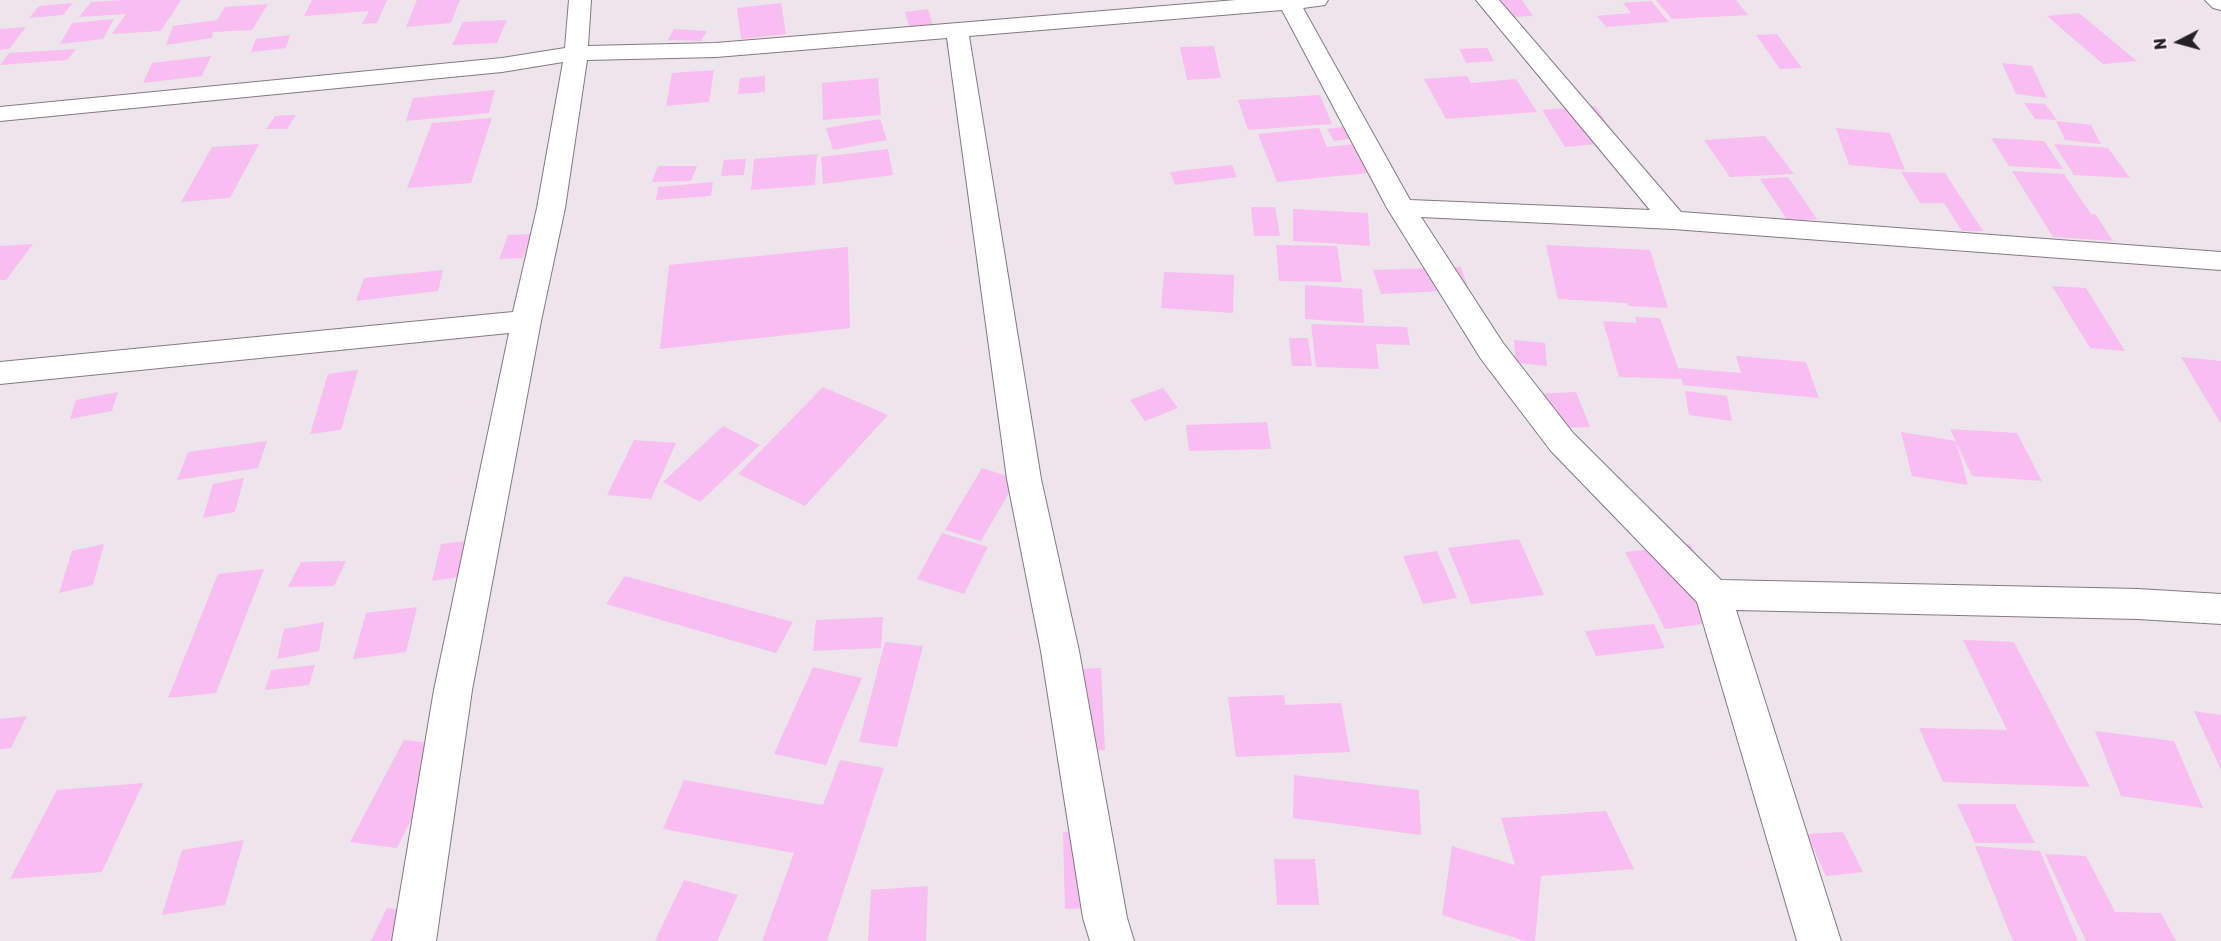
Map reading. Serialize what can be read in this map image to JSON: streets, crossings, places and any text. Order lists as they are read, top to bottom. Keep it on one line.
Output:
{"north":"left"}
